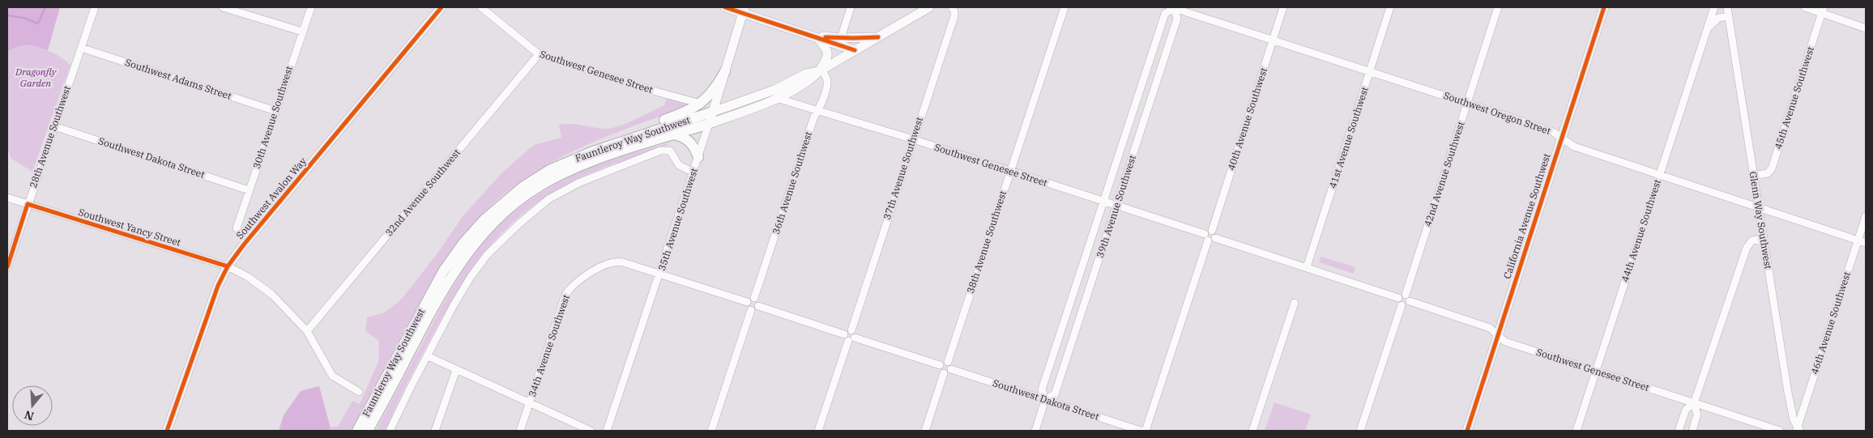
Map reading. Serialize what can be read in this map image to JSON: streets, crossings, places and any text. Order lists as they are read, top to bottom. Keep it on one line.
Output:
{"streets":{"highway":["Fauntleroy Way Southwest"],"main road":["Southwest Avalon Way","California Avenue Southwest","35th Avenue Southwest"],"street":["Southwest Genesee Street","Southwest Adams Street","45th Avenue Southwest","Southwest Oregon Street","30th Avenue Southwest","40th Avenue Southwest","28th Avenue Southwest","41st Avenue Southwest","Southwest Dakota Street","37th Avenue Southwest","42nd Avenue Southwest","36th Avenue Southwest","32nd Avenue Southwest","39th Avenue Southwest","Glenn Way Southwest","Southwest Yancy Street","44th Avenue Southwest","38th Avenue Southwest","46th Avenue Southwest","34th Avenue Southwest"]},"crossings":[["Southwest Genesee Street","40th Avenue Southwest"],["Southwest Genesee Street","41st Avenue Southwest"],["Southwest Genesee Street","Fauntleroy Way Southwest"],["Southwest Genesee Street","37th Avenue Southwest"],["Southwest Genesee Street","42nd Avenue Southwest"],["Southwest Genesee Street","36th Avenue Southwest"],["Southwest Genesee Street","32nd Avenue Southwest"],["Southwest Genesee Street","39th Avenue Southwest"],["Southwest Genesee Street","California Avenue Southwest"],["Southwest Genesee Street","44th Avenue Southwest"],["Southwest Genesee Street","38th Avenue Southwest"],["Southwest Adams Street","30th Avenue Southwest"],["Southwest Adams Street","28th Avenue Southwest"],["45th Avenue Southwest","Glenn Way Southwest"],["Southwest Oregon Street","40th Avenue Southwest"],["Southwest Oregon Street","41st Avenue Southwest"],["Southwest Oregon Street","42nd Avenue Southwest"],["Southwest Oregon Street","39th Avenue Southwest"],["Southwest Oregon Street","California Avenue Southwest"],["Southwest Oregon Street","Glenn Way Southwest"],["Southwest Oregon Street","44th Avenue Southwest"],["Southwest Oregon Street","46th Avenue Southwest"],["30th Avenue Southwest","Southwest Dakota Street"],["28th Avenue Southwest","Southwest Dakota Street"],["28th Avenue Southwest","Southwest Yancy Street"],["Fauntleroy Way Southwest","36th Avenue Southwest"],["Fauntleroy Way Southwest","35th Avenue Southwest"],["Southwest Dakota Street","39th Avenue Southwest"],["Southwest Dakota Street","38th Avenue Southwest"],["32nd Avenue Southwest","Southwest Yancy Street"],["Southwest Avalon Way","Southwest Yancy Street"],["35th Avenue Southwest","34th Avenue Southwest"],["Glenn Way Southwest","44th Avenue Southwest"],["Glenn Way Southwest","46th Avenue Southwest"]],"parks":["Dragonfly Garden"],"north":"bottom"}
